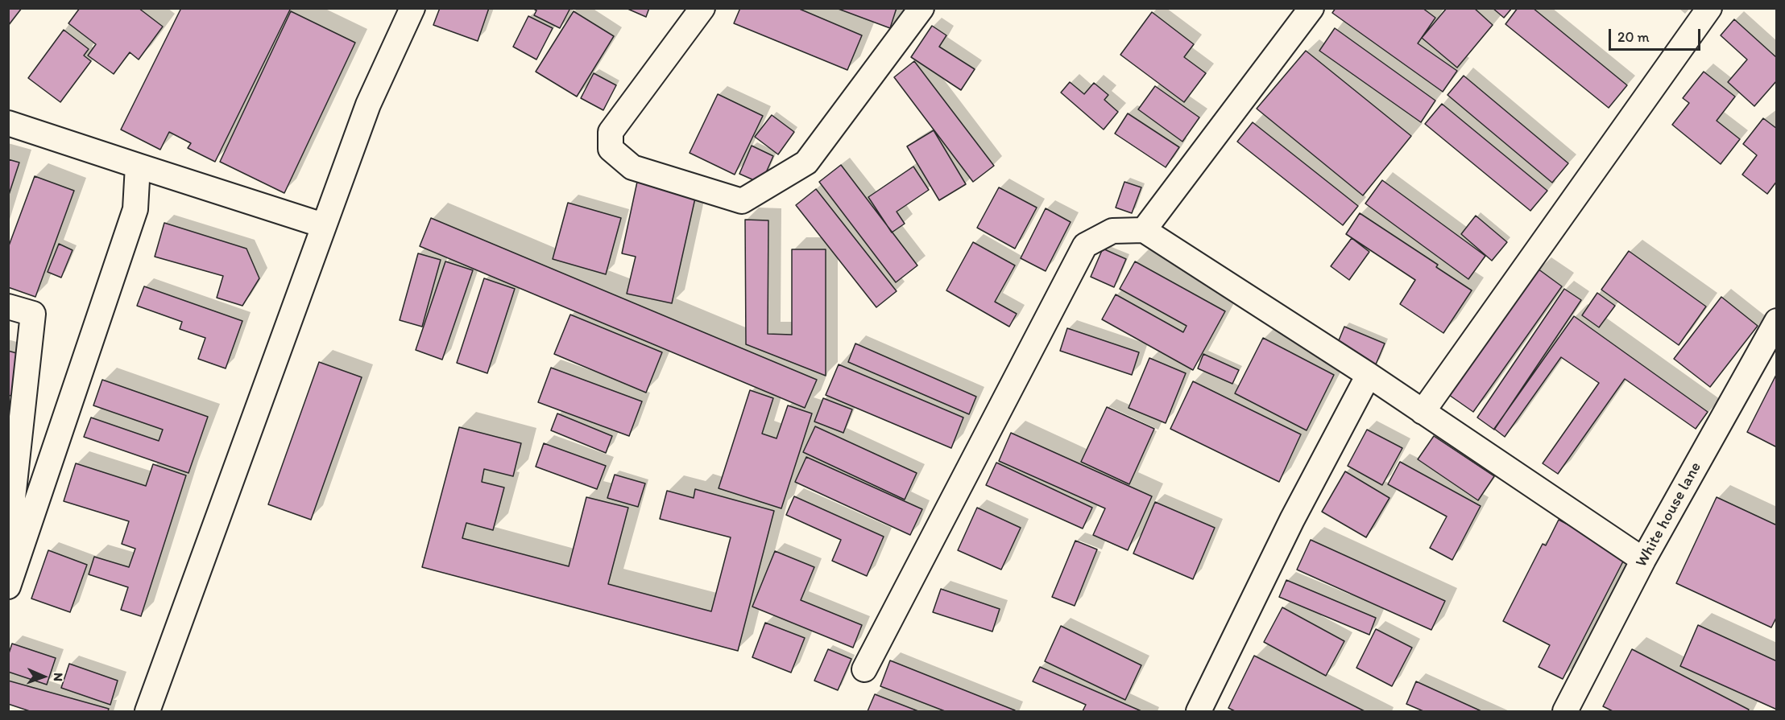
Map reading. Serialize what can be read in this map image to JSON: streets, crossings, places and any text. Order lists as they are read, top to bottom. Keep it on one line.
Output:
{"streets":{"street":["White house lane"]},"scale_bar":"20 m","north":"right"}
